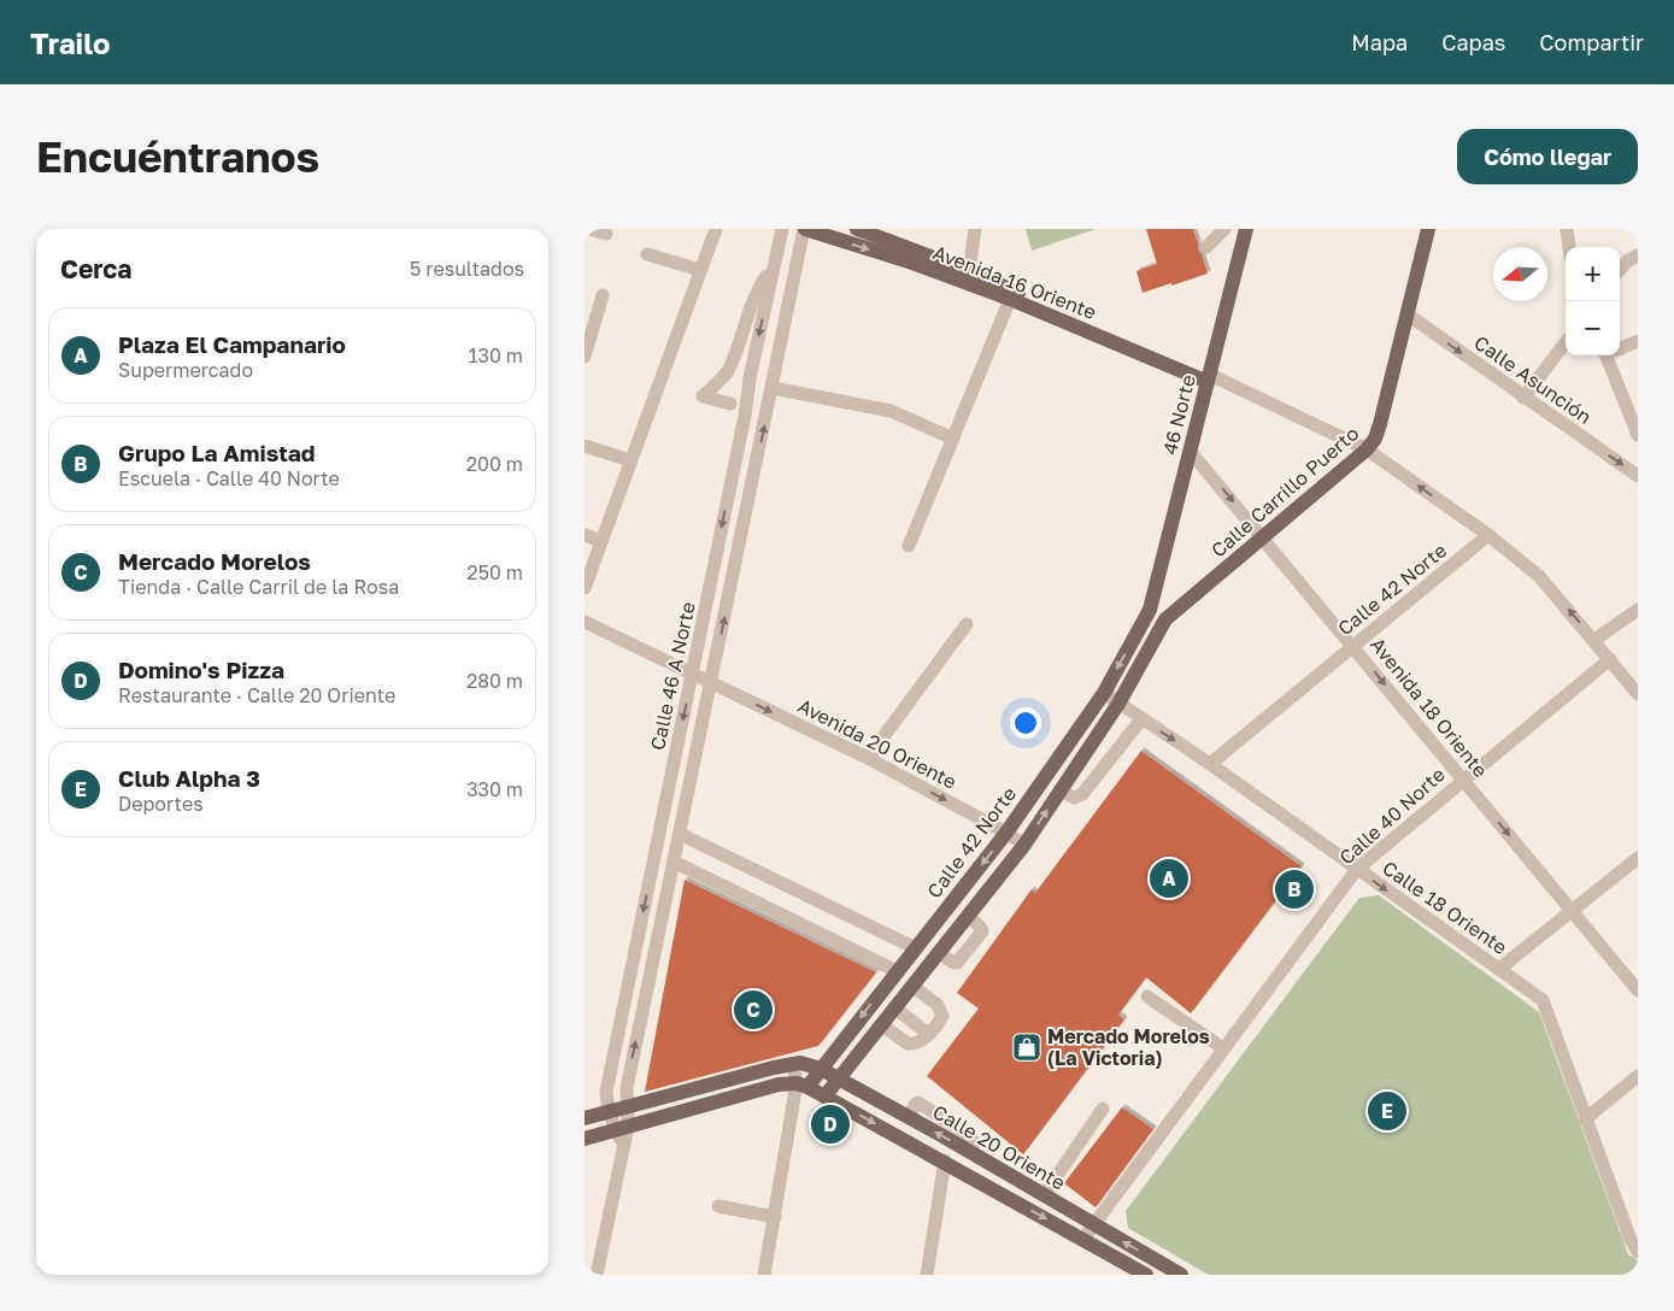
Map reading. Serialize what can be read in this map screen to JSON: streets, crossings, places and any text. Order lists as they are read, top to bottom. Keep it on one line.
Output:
{"streets":{"main road":["Avenida 16 Oriente","46 Norte","Calle Carrillo Puerto","Calle 42 Norte","Calle 20 Oriente"],"street":["Calle Asunción","Calle 46 A Norte","Avenida 18 Oriente","Avenida 20 Oriente","Calle 40 Norte","Calle 18 Oriente"]},"crossings":[["Avenida 16 Oriente","46 Norte"],["Avenida 16 Oriente","Calle 46 A Norte"],["Calle Asunción","Calle Carrillo Puerto"],["46 Norte","Calle 42 Norte"],["46 Norte","Avenida 18 Oriente"],["Calle Carrillo Puerto","Avenida 18 Oriente"],["Calle 42 Norte","Avenida 18 Oriente"],["Calle 42 Norte","Avenida 20 Oriente"],["Calle 42 Norte","Calle 18 Oriente"],["Calle 42 Norte","Calle 20 Oriente"],["Calle 46 A Norte","Avenida 20 Oriente"],["Avenida 18 Oriente","Calle 40 Norte"],["Calle 40 Norte","Calle 18 Oriente"],["Calle 40 Norte","Calle 20 Oriente"]],"one_way":["Calle Asunción","Calle 42 Norte","Avenida 18 Oriente","Avenida 20 Oriente"],"places":{"shop":["Mercado Morelos (La Victoria)"]},"north":"left","page":{"header":"Trailo","nav":["Mapa","Capas","Compartir"],"buttons":"Cómo llegar","title":"Encuéntranos","heading":["Cerca","5 resultados"],"map_buttons":["+","−"],"list":[{"mark":"A","name":"Plaza El Campanario","note":"Supermercado","value":"130 m"},{"mark":"B","name":"Grupo La Amistad","note":"Escuela · Calle 40 Norte","value":"200 m"},{"mark":"C","name":"Mercado Morelos","note":"Tienda · Calle Carril de la Rosa","value":"250 m"},{"mark":"D","name":"Domino's Pizza","note":"Restaurante · Calle 20 Oriente","value":"280 m"},{"mark":"E","name":"Club Alpha 3","note":"Deportes","value":"330 m"}],"pins":["A","B","C","E","D"]}}
